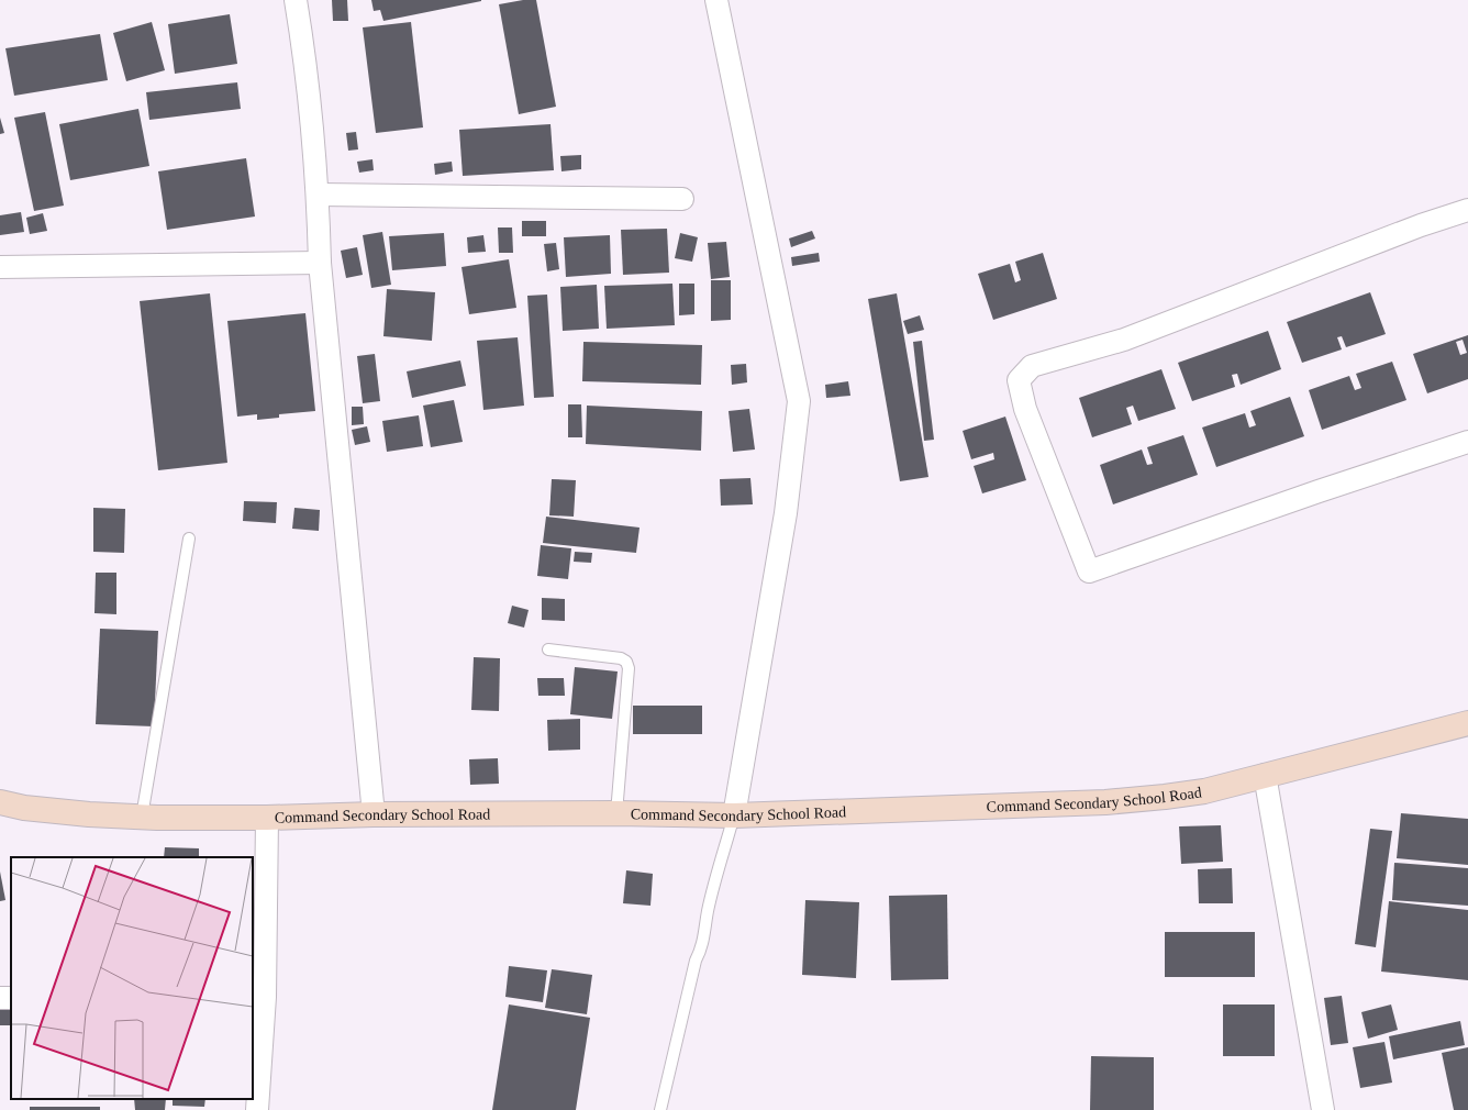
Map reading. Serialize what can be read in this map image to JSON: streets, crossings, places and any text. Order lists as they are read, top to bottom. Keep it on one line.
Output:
{"streets":{"main road":["Command Secondary School Road"]}}
